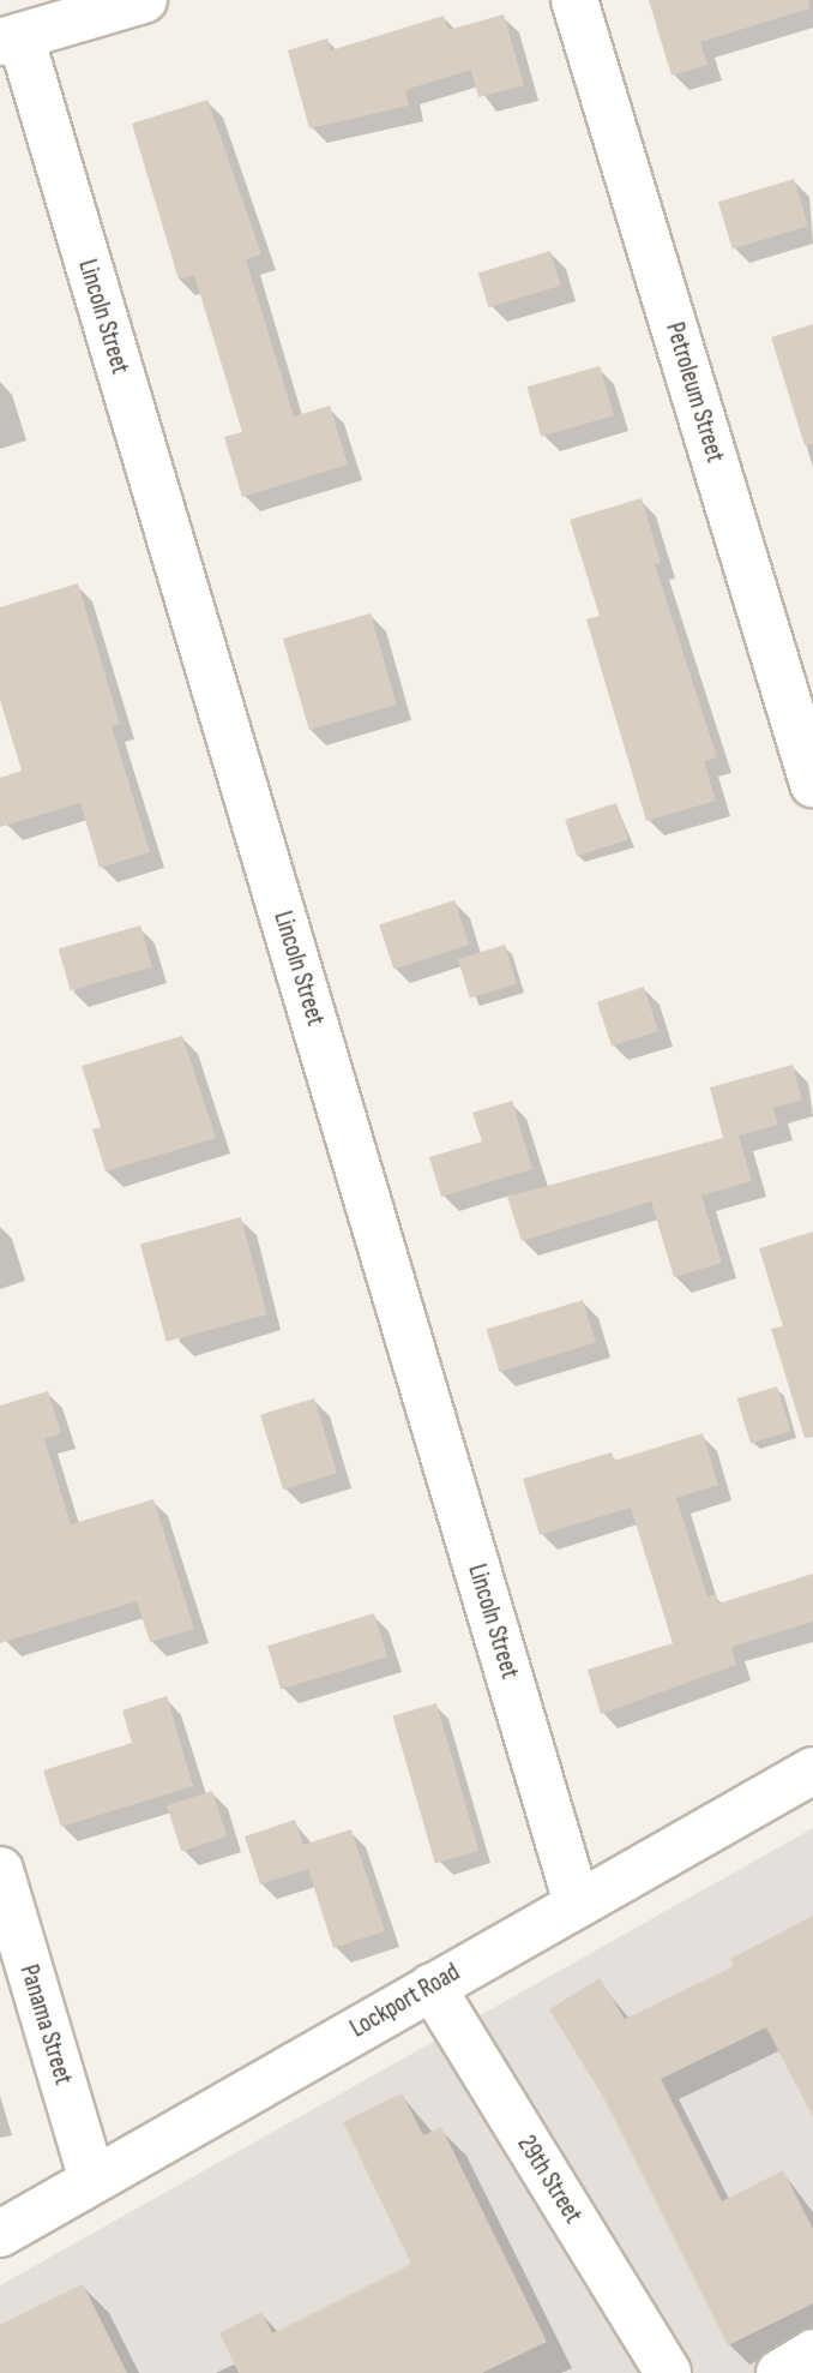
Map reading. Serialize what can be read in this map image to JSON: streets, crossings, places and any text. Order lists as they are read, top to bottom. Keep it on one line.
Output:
{"streets":{"street":["Lincoln Street","Petroleum Street","Lockport Road","Panama Street","29th Street"]},"crossings":[["Lincoln Street","Lockport Road"],["Lockport Road","Panama Street"],["Lockport Road","29th Street"]]}
